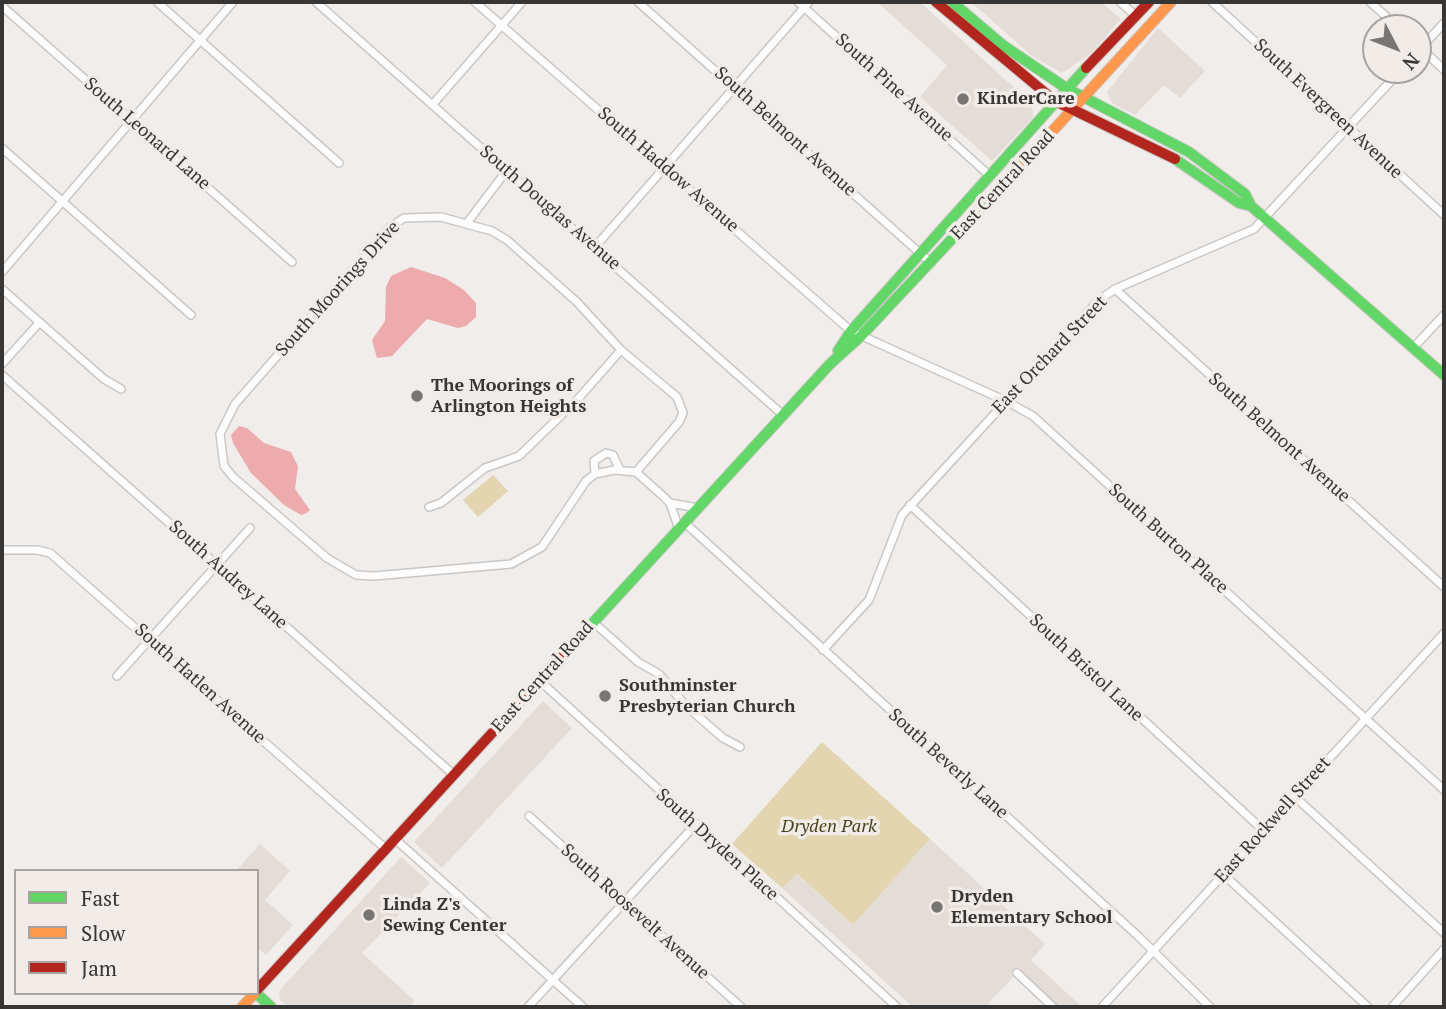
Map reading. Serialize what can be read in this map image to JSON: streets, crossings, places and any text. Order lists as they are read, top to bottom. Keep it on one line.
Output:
{"streets":{"main road":["East Central Road"],"street":["South Pine Avenue","South Evergreen Avenue","South Belmont Avenue","South Leonard Lane","South Haddow Avenue","South Douglas Avenue","South Moorings Drive","East Orchard Street","South Burton Place","South Audrey Lane","South Bristol Lane","South Hatlen Avenue","South Beverly Lane","East Rockwell Street","South Dryden Place","South Roosevelt Avenue"]},"crossings":[["South Pine Avenue","East Central Road"],["South Evergreen Avenue","East Orchard Street"],["South Belmont Avenue","East Central Road"],["South Belmont Avenue","East Orchard Street"],["South Haddow Avenue","East Central Road"],["South Haddow Avenue","South Burton Place"],["East Central Road","South Douglas Avenue"],["East Central Road","South Burton Place"],["East Central Road","South Audrey Lane"],["East Central Road","South Hatlen Avenue"],["East Central Road","South Beverly Lane"],["East Central Road","South Dryden Place"],["East Orchard Street","South Burton Place"],["East Orchard Street","South Bristol Lane"],["East Orchard Street","South Beverly Lane"],["South Burton Place","East Rockwell Street"],["South Bristol Lane","East Rockwell Street"],["South Beverly Lane","East Rockwell Street"]],"parks":["Dryden Park"],"places":["KinderCare","The Moorings of Arlington Heights","Southminster Presbyterian Church","Dryden Elementary School","Linda Z's Sewing Center"],"legend":["Fast","Slow","Jam"],"north":"bottom right"}
